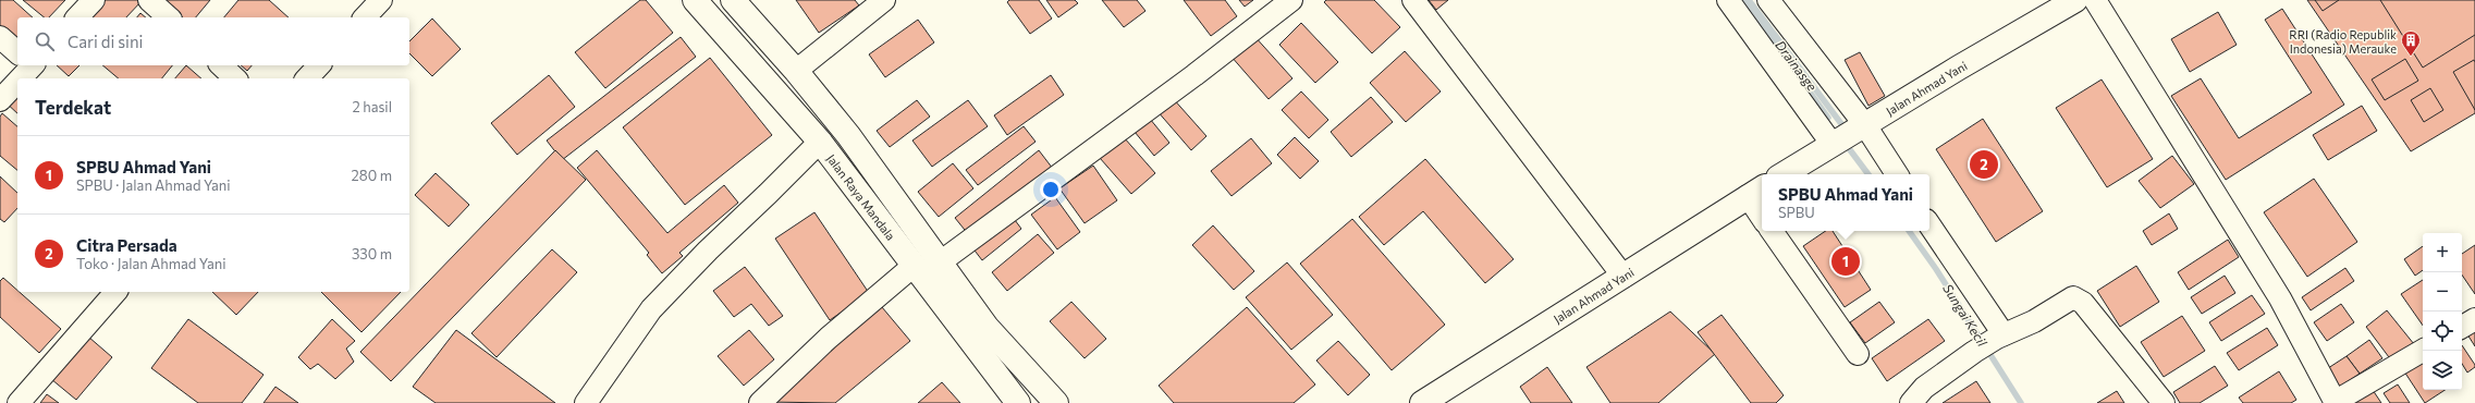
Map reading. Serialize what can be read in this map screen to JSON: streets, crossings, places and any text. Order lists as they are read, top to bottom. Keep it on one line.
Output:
{"streets":{"highway":["Jalan Ahmad Yani","Jalan Raya Mandala"]},"water":["Drainasge","Sungai Kecil"],"places":{"building":["RRI (Radio Republik Indonesia) Merauke"]},"page":{"search":"Cari di sini","heading":["Terdekat","2 hasil"],"list":[{"mark":"1","name":"SPBU Ahmad Yani","note":"SPBU · Jalan Ahmad Yani","value":"280 m"},{"mark":"2","name":"Citra Persada","note":"Toko · Jalan Ahmad Yani","value":"330 m"}],"pins":["2","1"],"popup":["SPBU Ahmad Yani","SPBU"],"map_buttons":["+","−"]}}
